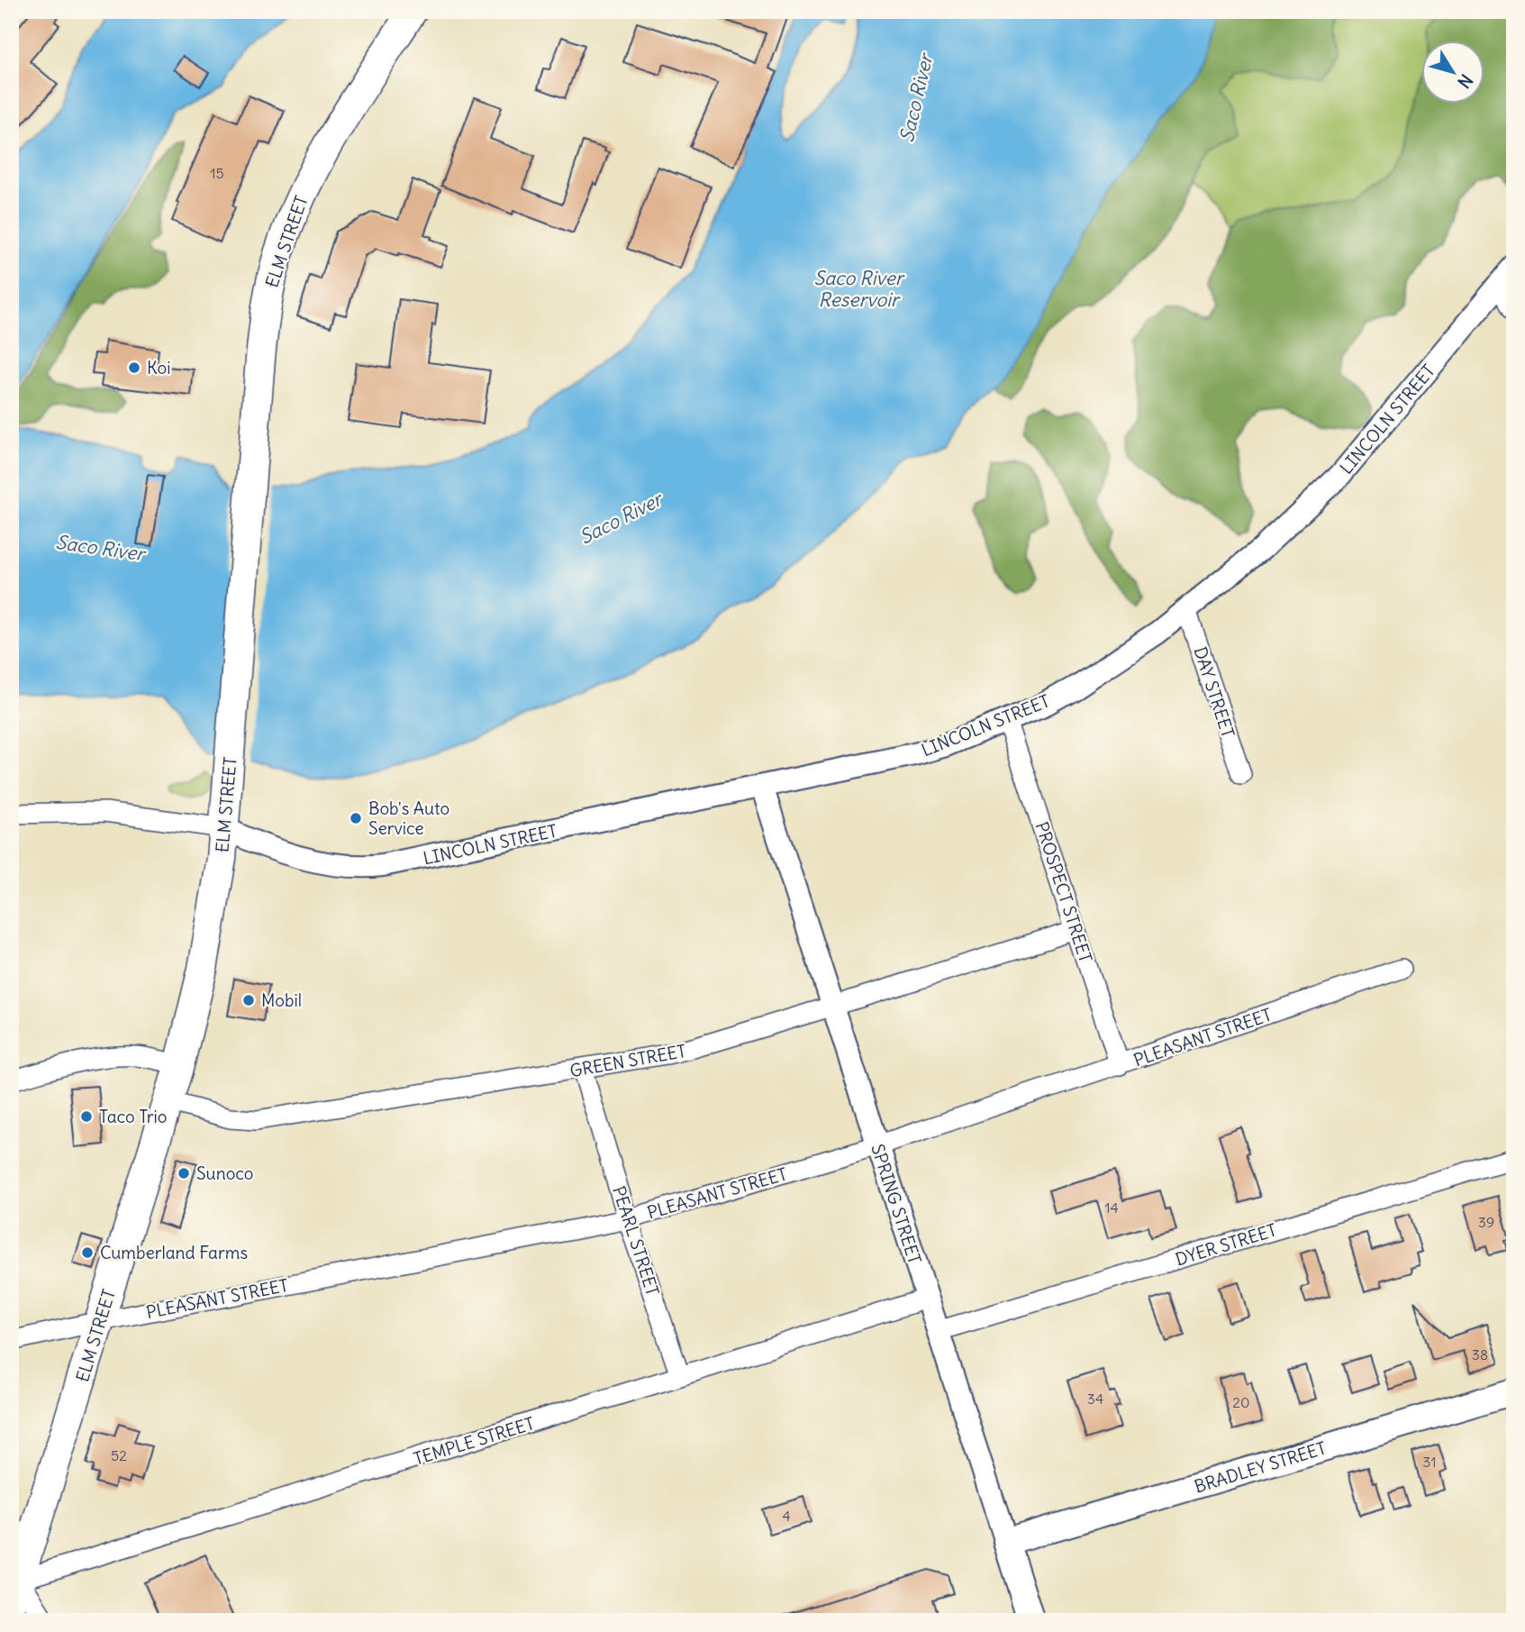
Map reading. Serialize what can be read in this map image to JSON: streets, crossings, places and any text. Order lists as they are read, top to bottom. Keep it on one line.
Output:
{"streets":{"main road":["ELM STREET","SPRING STREET","BRADLEY STREET"],"street":["LINCOLN STREET","DAY STREET","PROSPECT STREET","PLEASANT STREET","GREEN STREET","PEARL STREET","DYER STREET","TEMPLE STREET"]},"crossings":[["ELM STREET","LINCOLN STREET"],["ELM STREET","PLEASANT STREET"],["ELM STREET","GREEN STREET"],["ELM STREET","TEMPLE STREET"],["LINCOLN STREET","DAY STREET"],["LINCOLN STREET","PROSPECT STREET"],["LINCOLN STREET","SPRING STREET"],["PROSPECT STREET","PLEASANT STREET"],["PROSPECT STREET","GREEN STREET"],["PLEASANT STREET","SPRING STREET"],["PLEASANT STREET","PEARL STREET"],["GREEN STREET","SPRING STREET"],["GREEN STREET","PEARL STREET"],["SPRING STREET","DYER STREET"],["SPRING STREET","TEMPLE STREET"],["SPRING STREET","BRADLEY STREET"],["PEARL STREET","TEMPLE STREET"]],"water":["Saco River","Saco River Reservoir"],"places":["Koi","Bob's Auto Service","Mobil","Taco Trio","Sunoco","Cumberland Farms"],"house_numbers":["15","14","39","38","34","20","52","31","4"],"north":"bottom right"}
